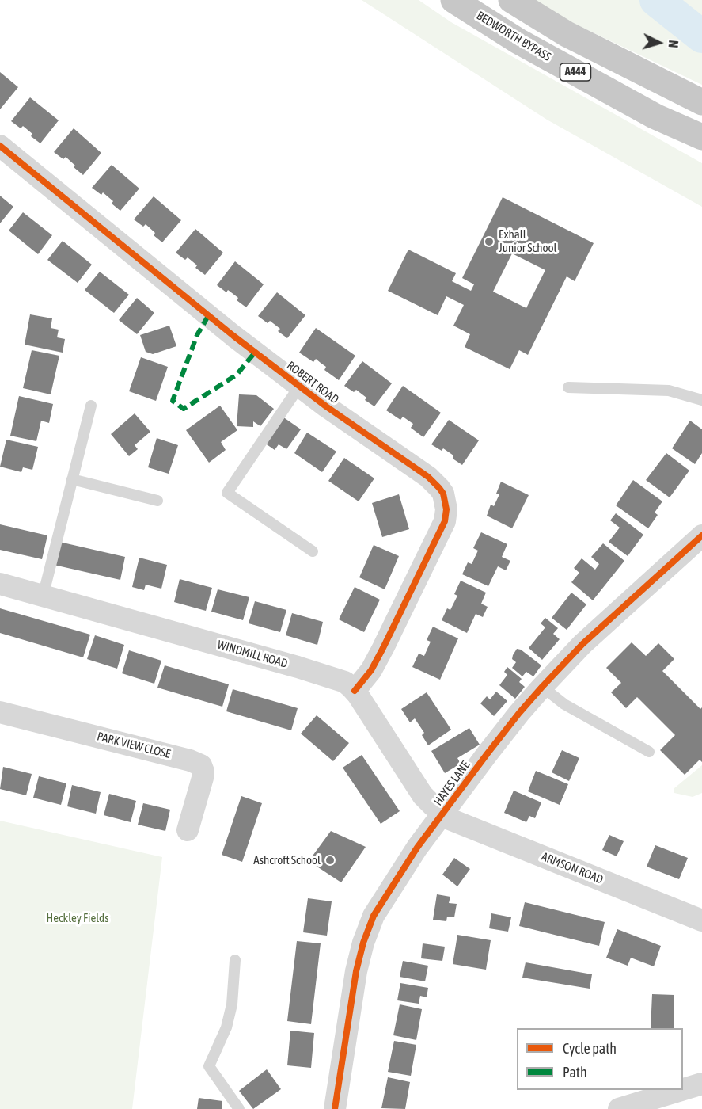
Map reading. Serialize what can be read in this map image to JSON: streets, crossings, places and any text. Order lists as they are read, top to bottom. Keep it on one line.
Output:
{"streets":{"highway":["BEDWORTH BYPASS","A444"],"street":["ROBERT ROAD","WINDMILL ROAD","PARK VIEW CLOSE","HAYES LANE","ARMSON ROAD"]},"crossings":[["ROBERT ROAD","WINDMILL ROAD"],["WINDMILL ROAD","HAYES LANE"],["WINDMILL ROAD","ARMSON ROAD"],["HAYES LANE","ARMSON ROAD"]],"parks":["Heckley Fields"],"places":["Exhall Junior School","Ashcroft School"],"legend":["Cycle path","Path"],"north":"right"}
